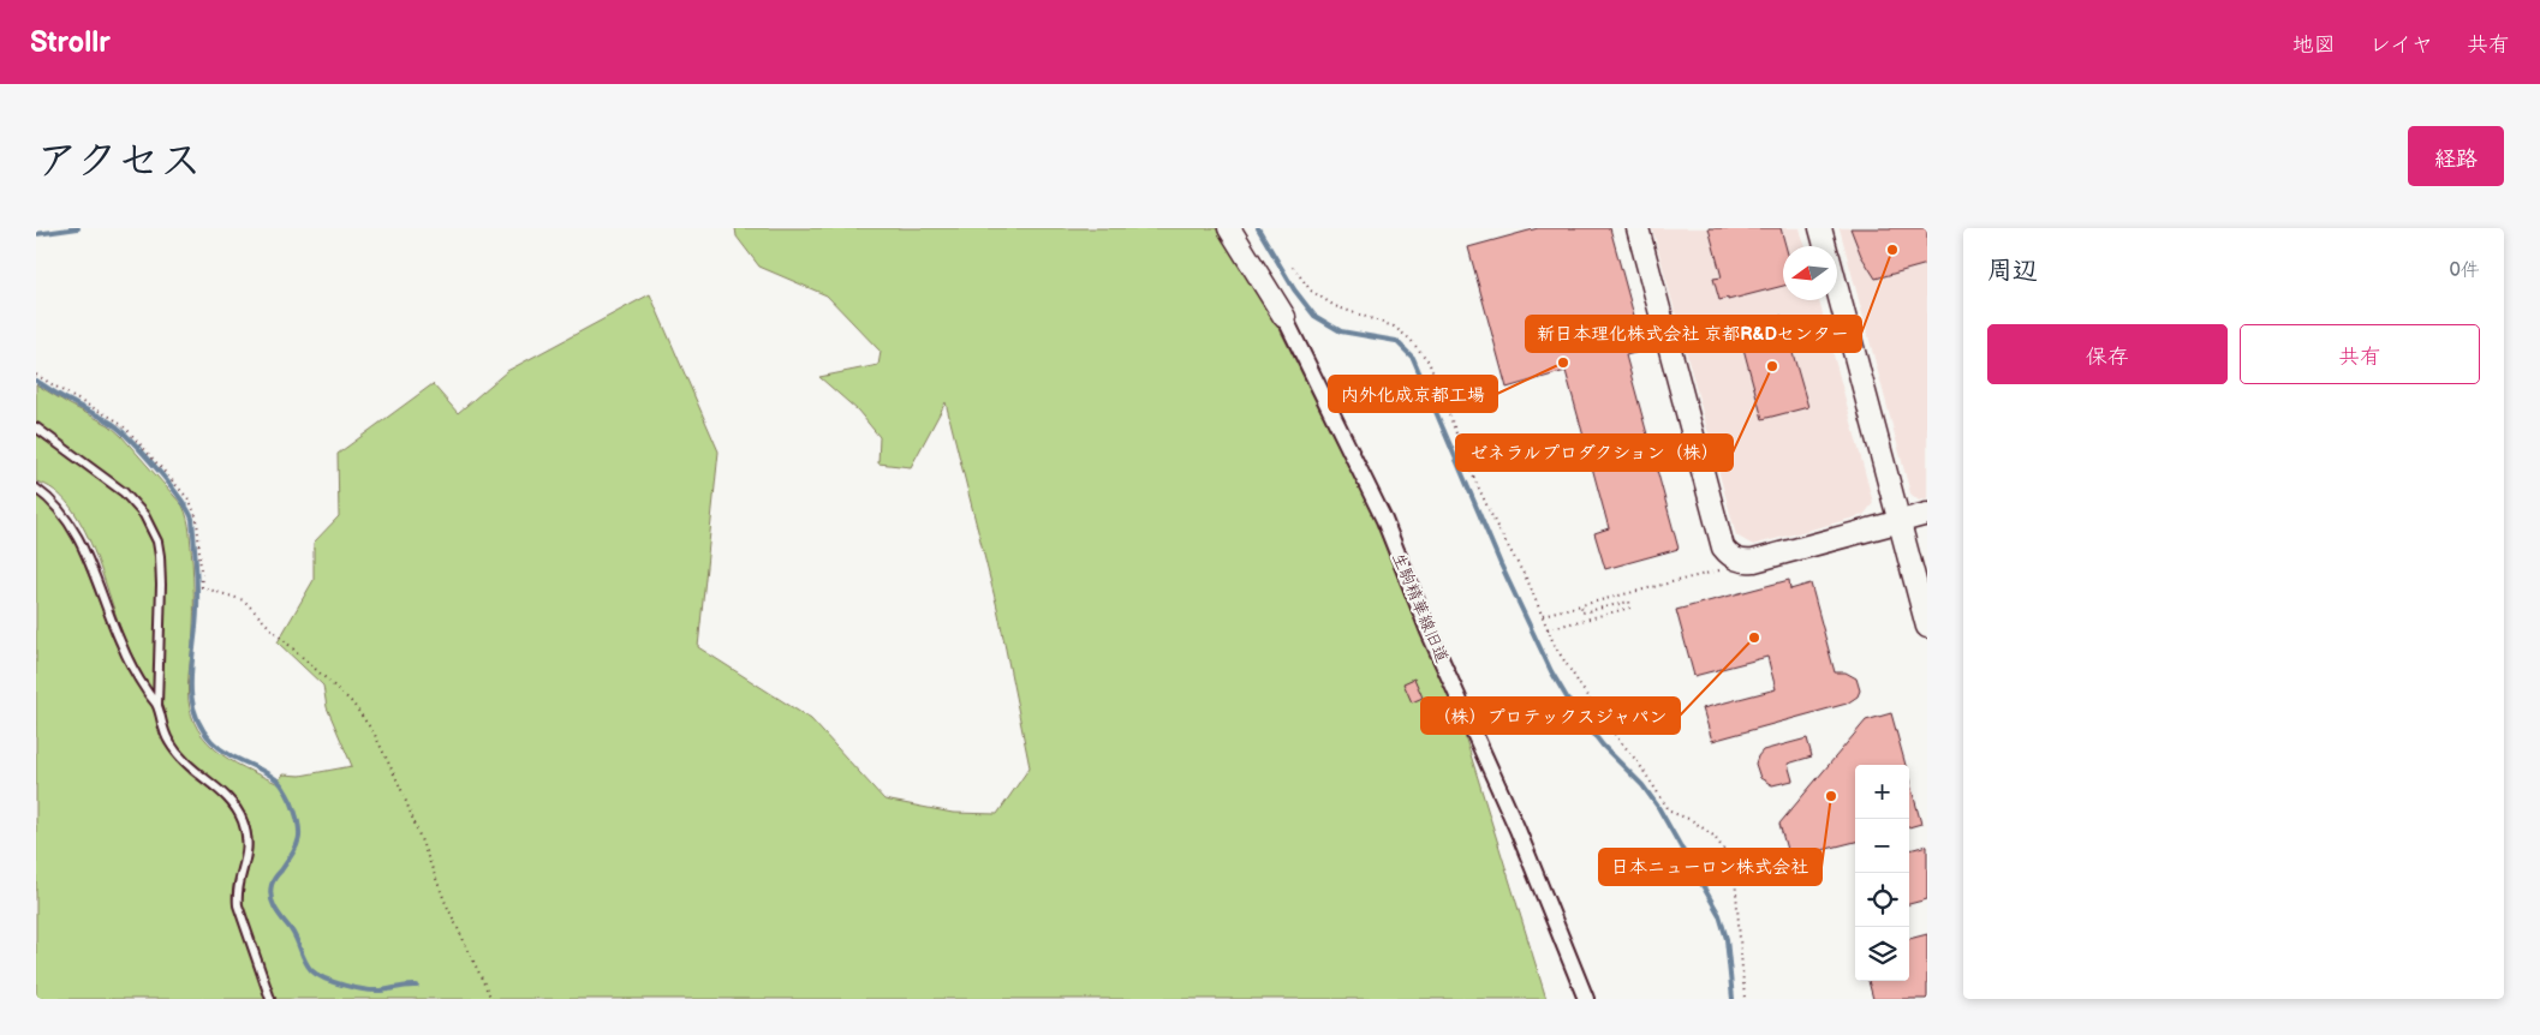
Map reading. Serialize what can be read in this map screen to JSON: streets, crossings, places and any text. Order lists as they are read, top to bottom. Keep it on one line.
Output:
{"streets":{"street":["生駒精華線旧道"]},"places":["新日本理化株式会社 京都R&Dセンター","内外化成京都工場","ゼネラルプロダクション（株）","（株）プロテックスジャパン","日本ニューロン株式会社"],"north":"left","page":{"header":"Strollr","nav":["地図","レイヤ","共有"],"title":"アクセス","buttons":["経路",["保存","共有"]],"heading":["周辺","0件"],"map_buttons":["+","−"]}}
